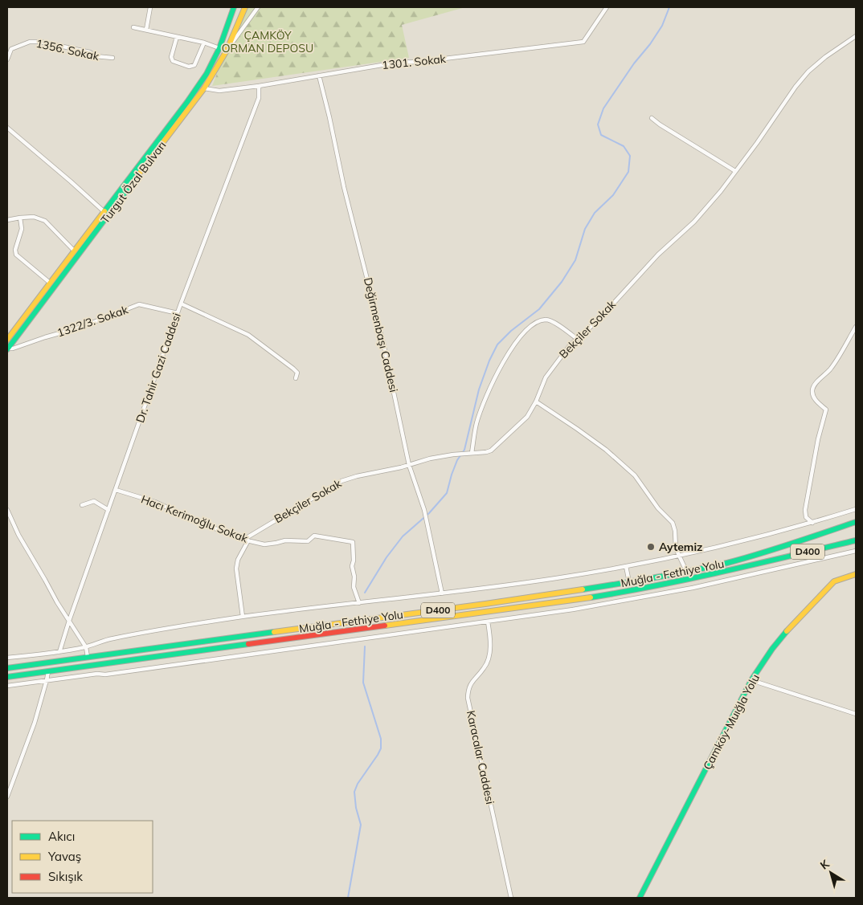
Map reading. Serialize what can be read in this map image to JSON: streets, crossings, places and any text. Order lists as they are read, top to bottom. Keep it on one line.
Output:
{"streets":{"main road":["Turgut Özal Bulvarı","D400","Muğla - Fethiye Yolu","Çamköy-Muığla Yolu"],"street":["1356. Sokak","1301. Sokak","1322/3. Sokak","Bekçiler Sokak","Değirmenbaşı Caddesi","Dr. Tahir Gazi Caddesi","Hacı Kerimoğlu Sokak","Karacalar Caddesi"]},"crossings":[["1301. Sokak","Turgut Özal Bulvarı"],["1301. Sokak","Değirmenbaşı Caddesi"],["1301. Sokak","Dr. Tahir Gazi Caddesi"],["Turgut Özal Bulvarı","1322/3. Sokak"],["1322/3. Sokak","Dr. Tahir Gazi Caddesi"],["Bekçiler Sokak","Değirmenbaşı Caddesi"],["Bekçiler Sokak","Hacı Kerimoğlu Sokak"],["Dr. Tahir Gazi Caddesi","Hacı Kerimoğlu Sokak"]],"parks":["ÇAMKÖY ORMAN DEPOSU"],"places":["Aytemiz"],"legend":["Akıcı","Yavaş","Sıkışık"],"north":"top left"}
